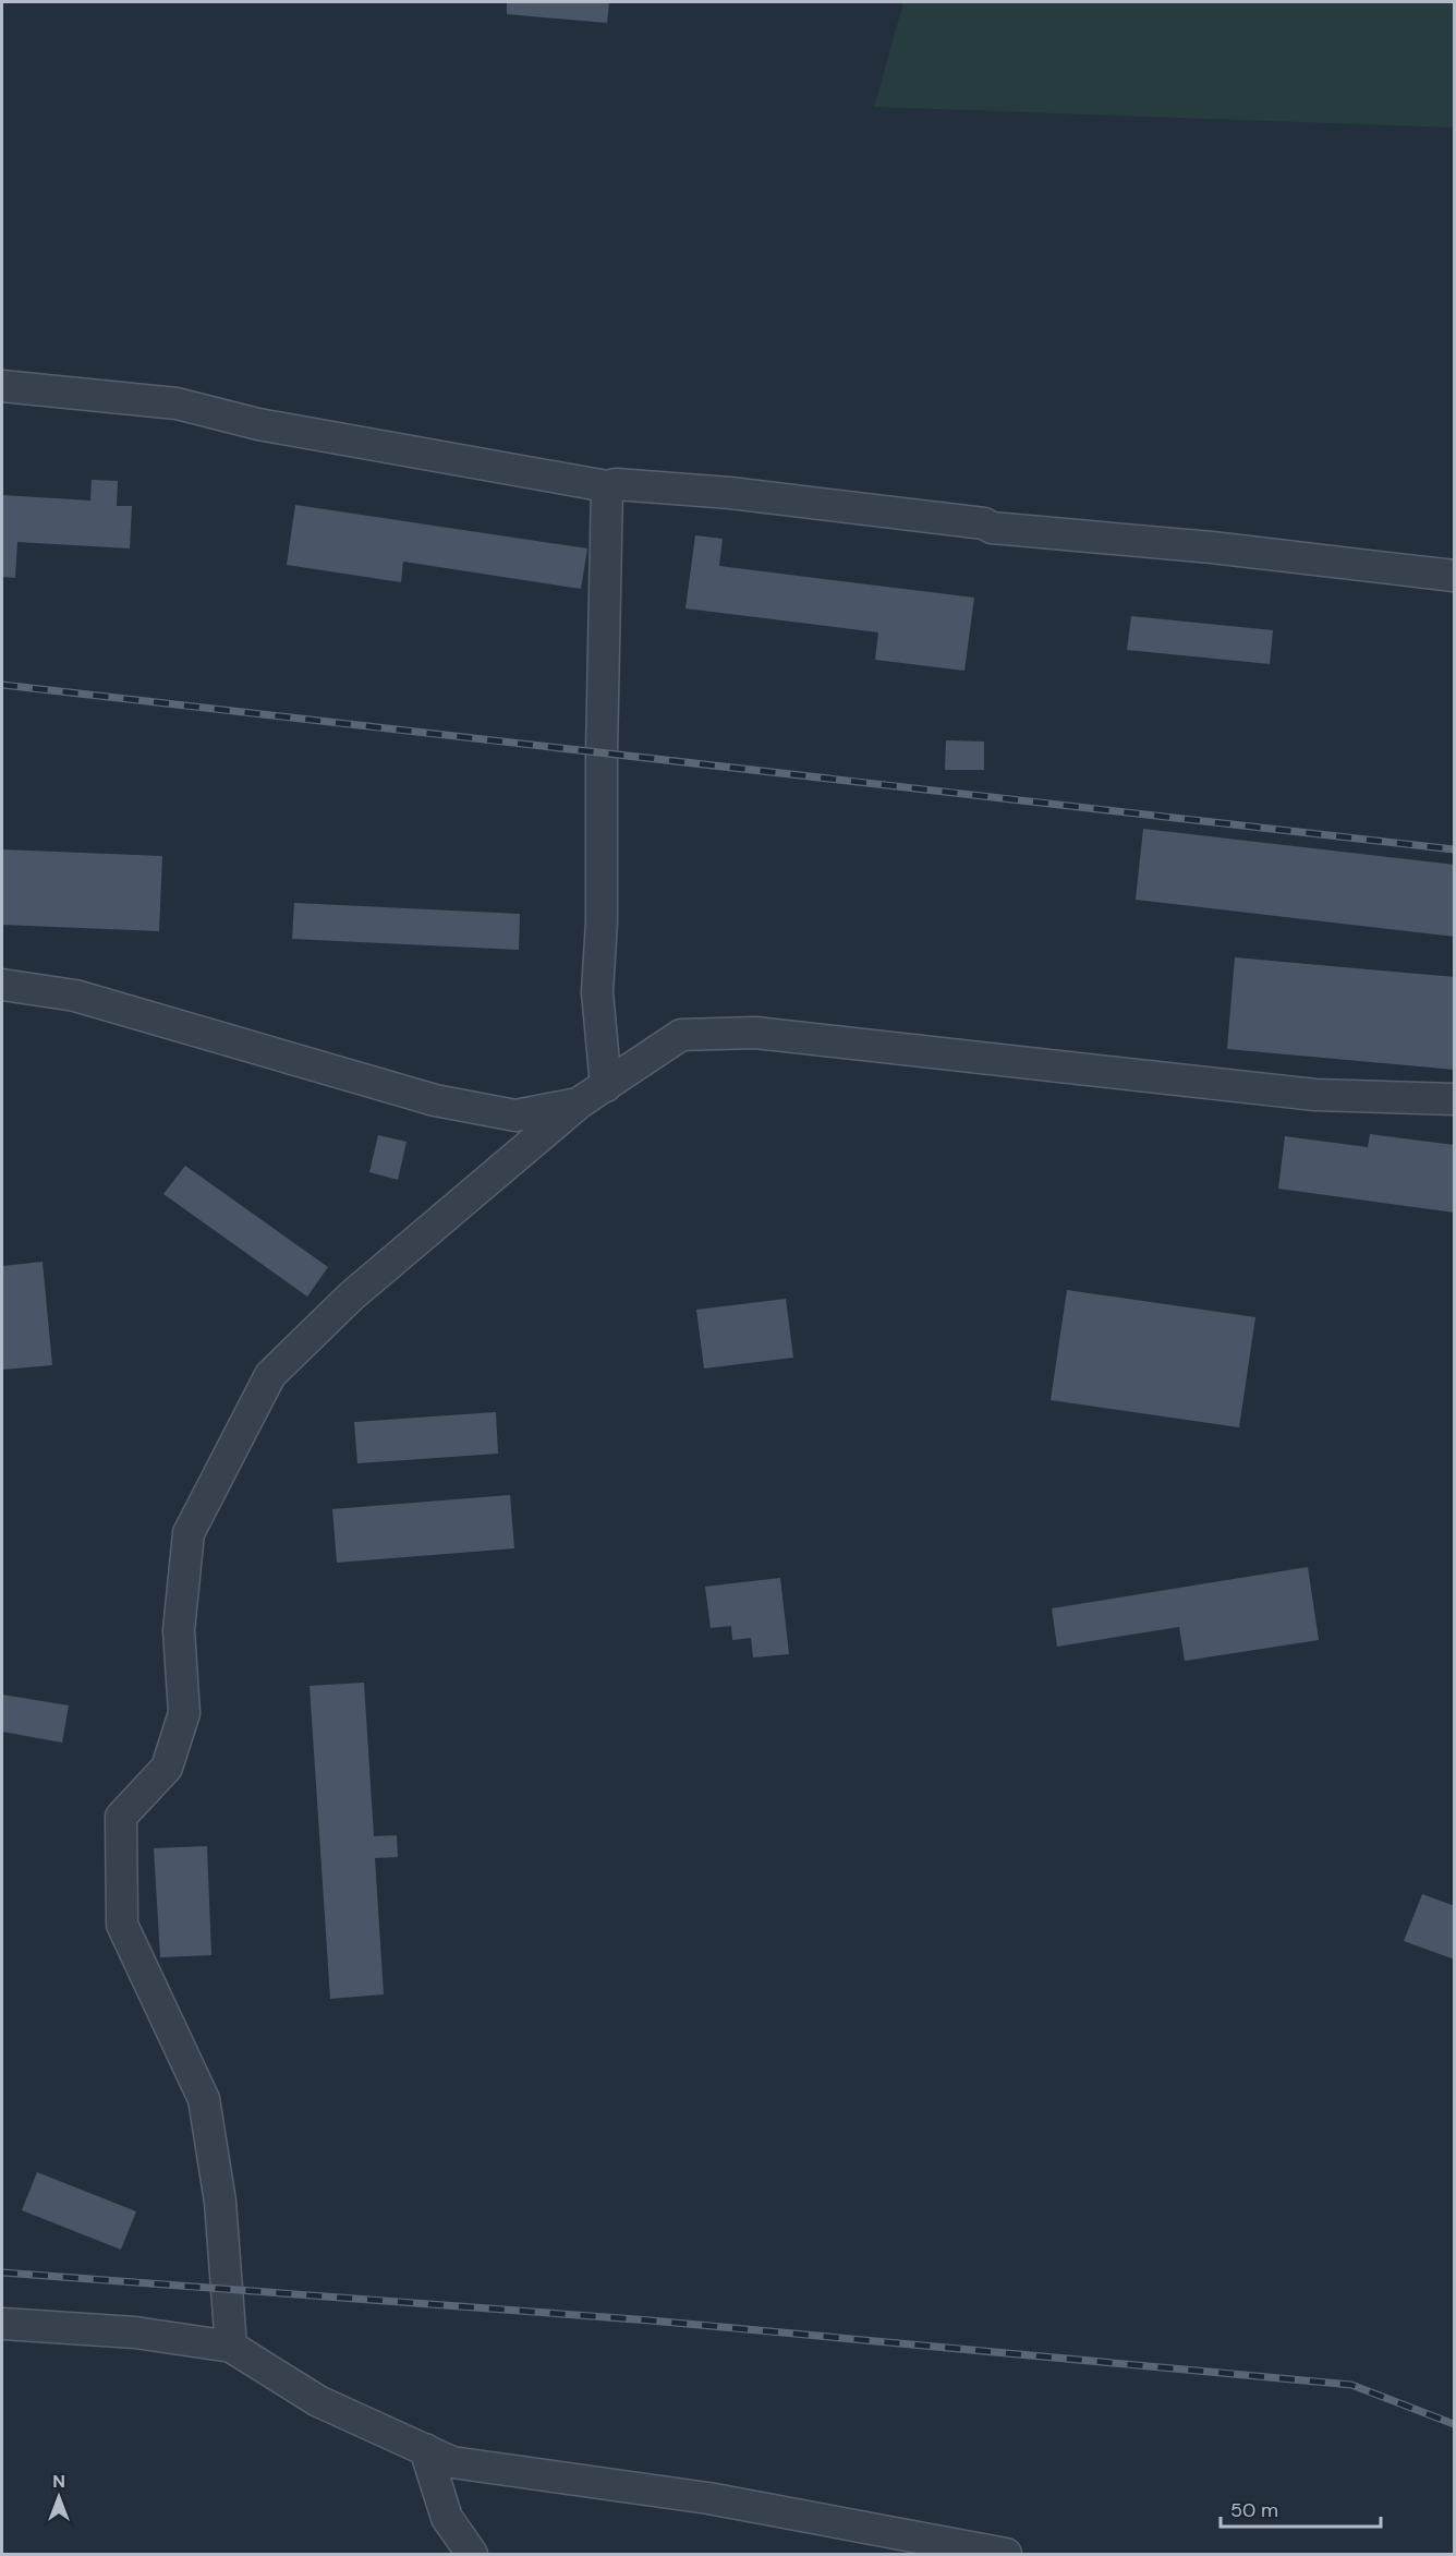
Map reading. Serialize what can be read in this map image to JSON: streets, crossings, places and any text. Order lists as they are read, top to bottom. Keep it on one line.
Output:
{"scale_bar":"50 m","north":"top"}
